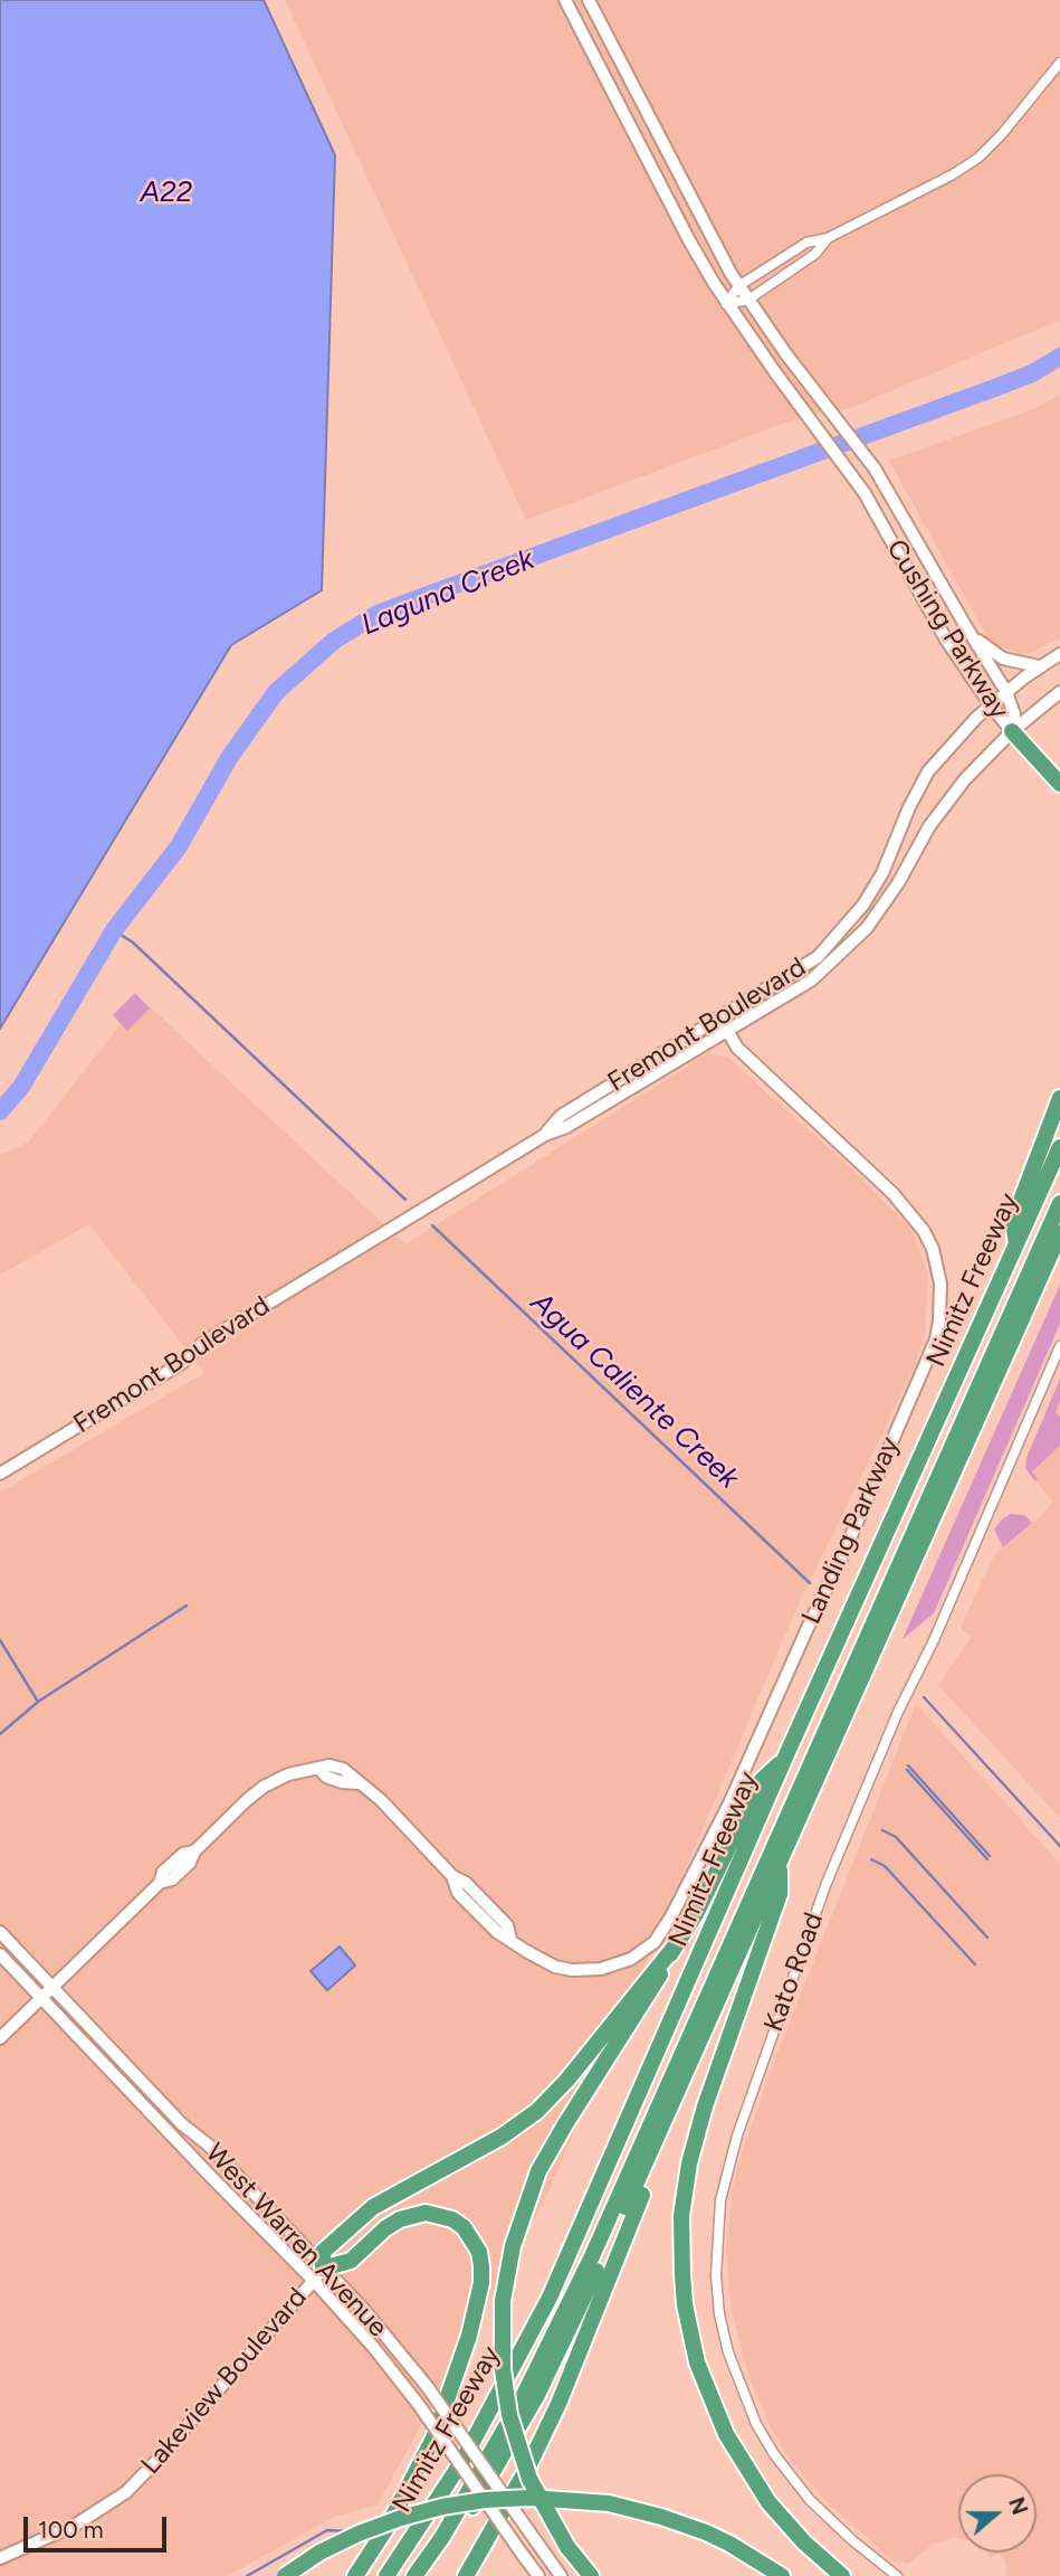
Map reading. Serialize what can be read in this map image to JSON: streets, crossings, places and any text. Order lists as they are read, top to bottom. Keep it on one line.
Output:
{"streets":{"highway":["Nimitz Freeway"],"main road":["Cushing Parkway","Fremont Boulevard","Landing Parkway","West Warren Avenue","Lakeview Boulevard"],"street":["Kato Road"]},"crossings":[["Cushing Parkway","Fremont Boulevard"],["Fremont Boulevard","Landing Parkway"],["Landing Parkway","West Warren Avenue"],["West Warren Avenue","Lakeview Boulevard"]],"water":["A22","Laguna Creek","Agua Caliente Creek"],"scale_bar":"100 m","north":"right"}
